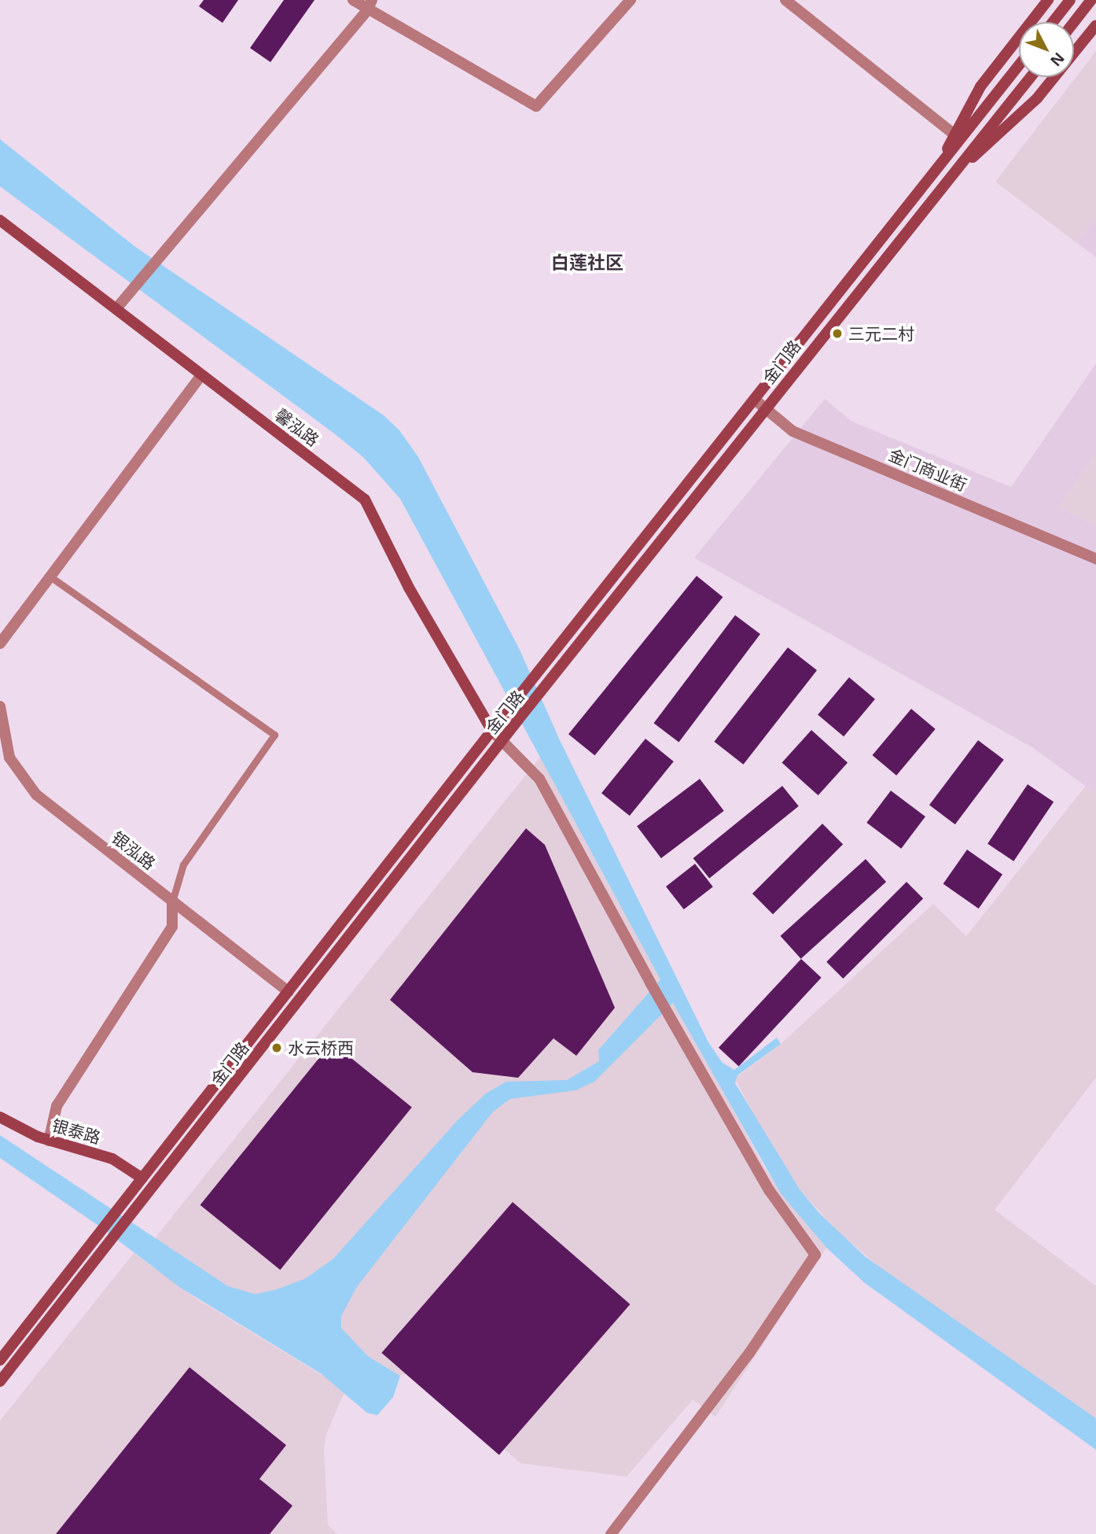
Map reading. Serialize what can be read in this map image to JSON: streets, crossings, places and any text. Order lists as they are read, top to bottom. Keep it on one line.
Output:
{"streets":{"main road":["金门路","馨泓路","银泰路"],"street":["金门商业街","银泓路"]},"crossings":[["金门路","馨泓路"],["金门路","金门商业街"],["金门路","银泓路"],["金门路","银泰路"]],"districts":["白莲社区"],"places":["三元二村","水云桥西"],"north":"bottom right"}
